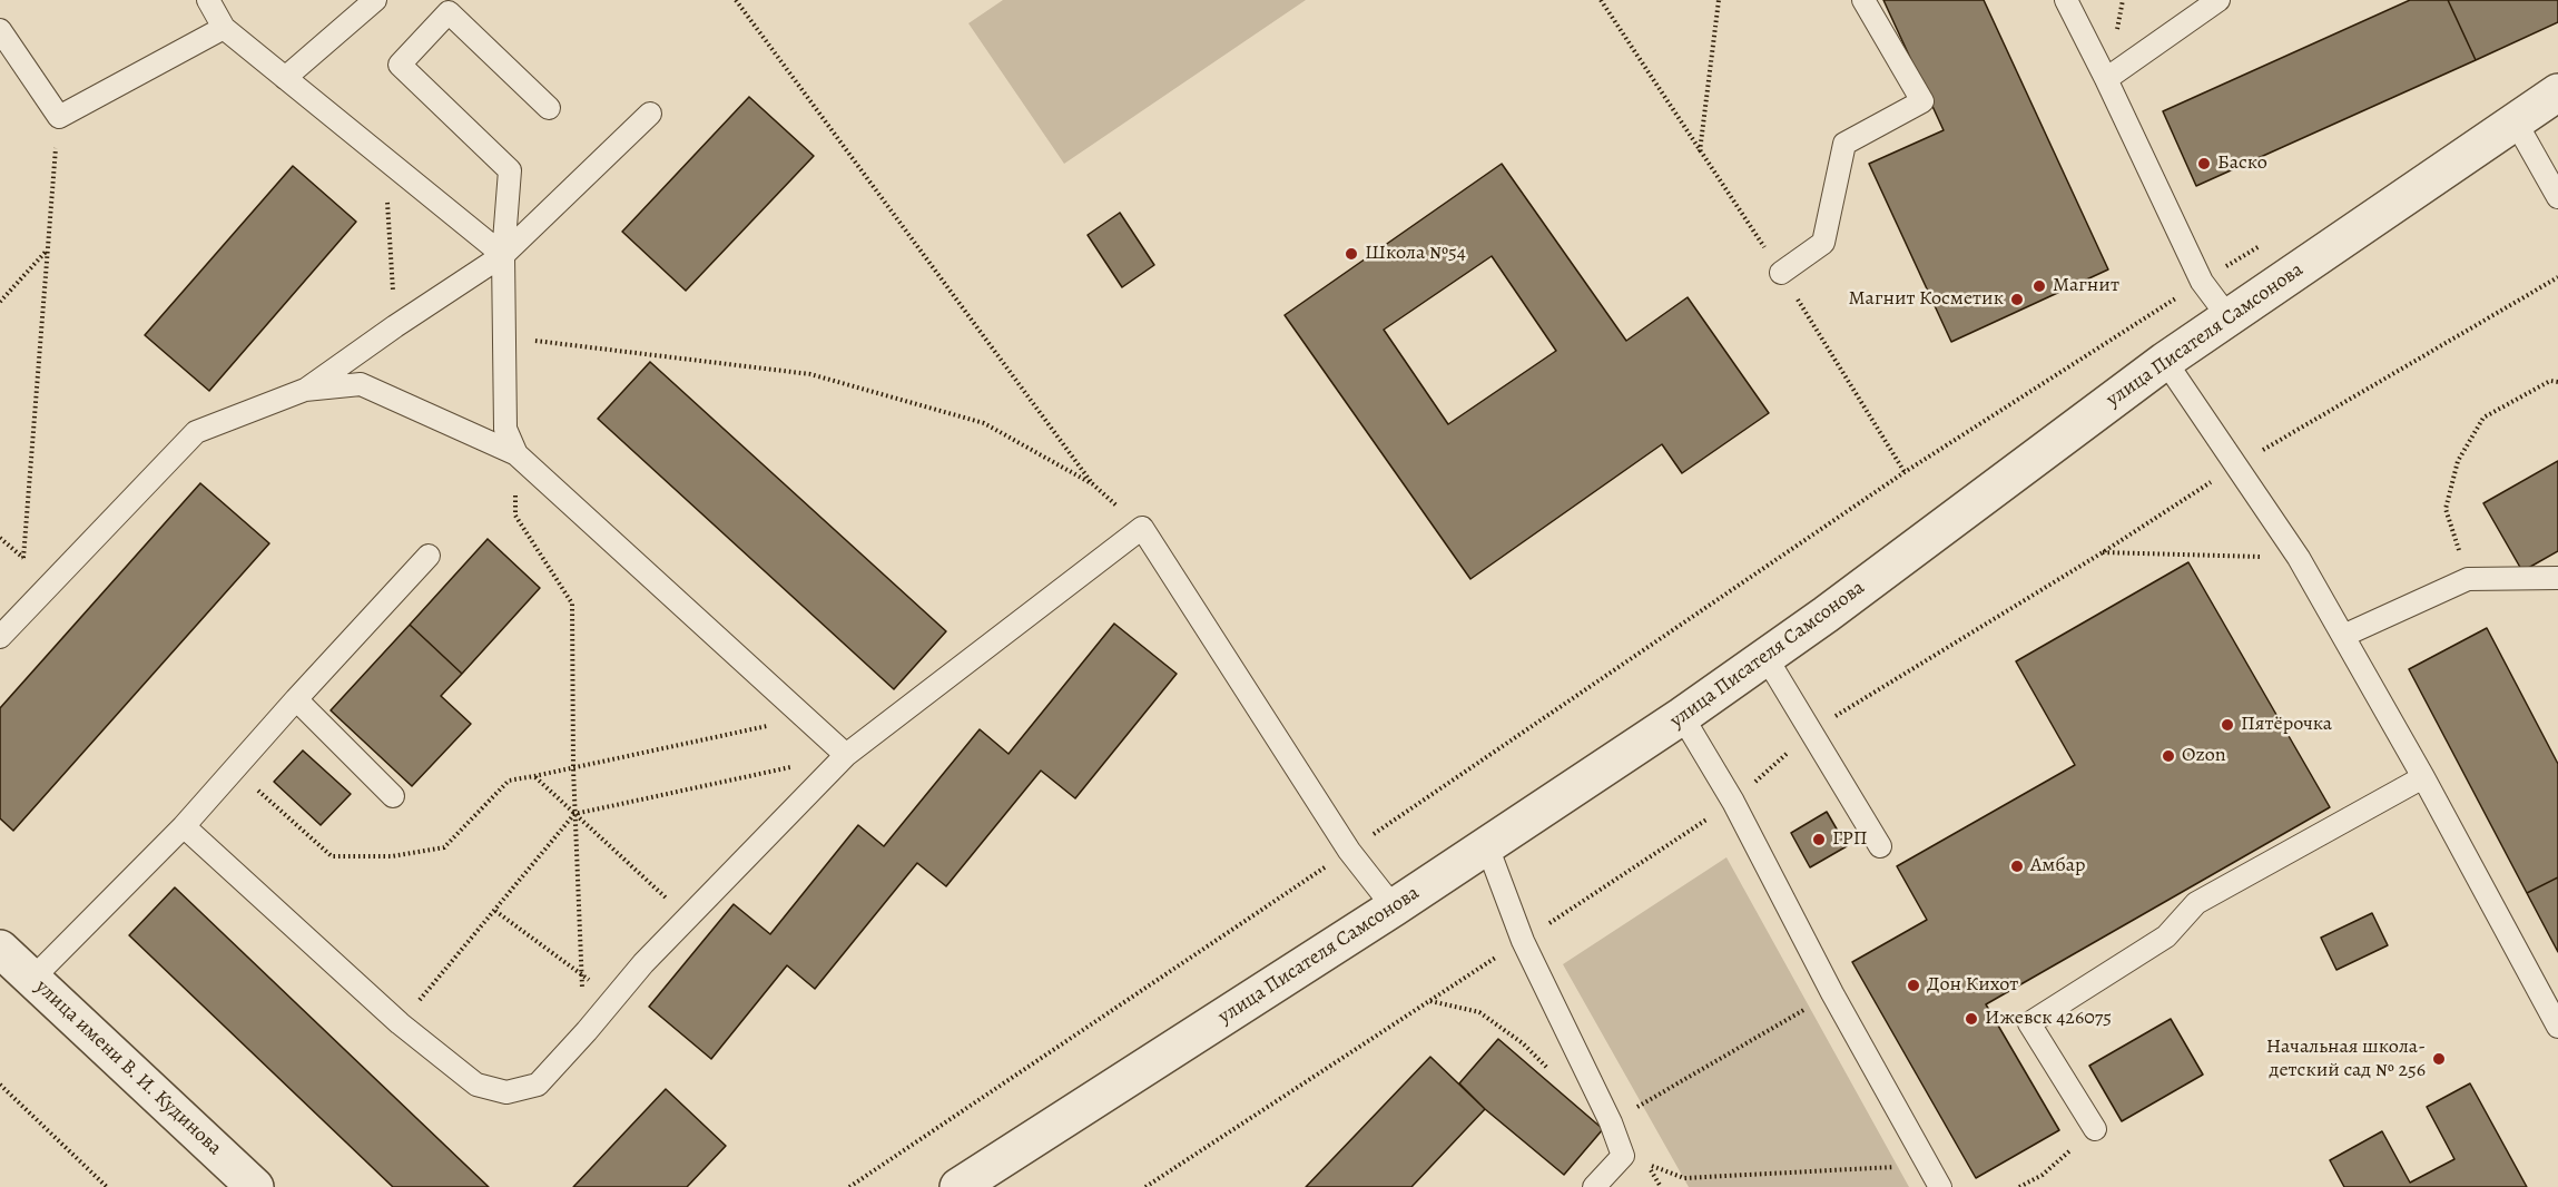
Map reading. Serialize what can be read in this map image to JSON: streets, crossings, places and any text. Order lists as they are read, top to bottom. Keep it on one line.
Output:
{"streets":{"street":["улица Писателя Самсонова","улица имени В. И. Кудинова"]},"places":["Баско","Школа №54","Магнит","Магнит Косметик","Пятёрочка","Ozon","ГРП","Амбар","Дон Кихот","Ижевск 426075","Начальная школа- детский сад № 256"]}
